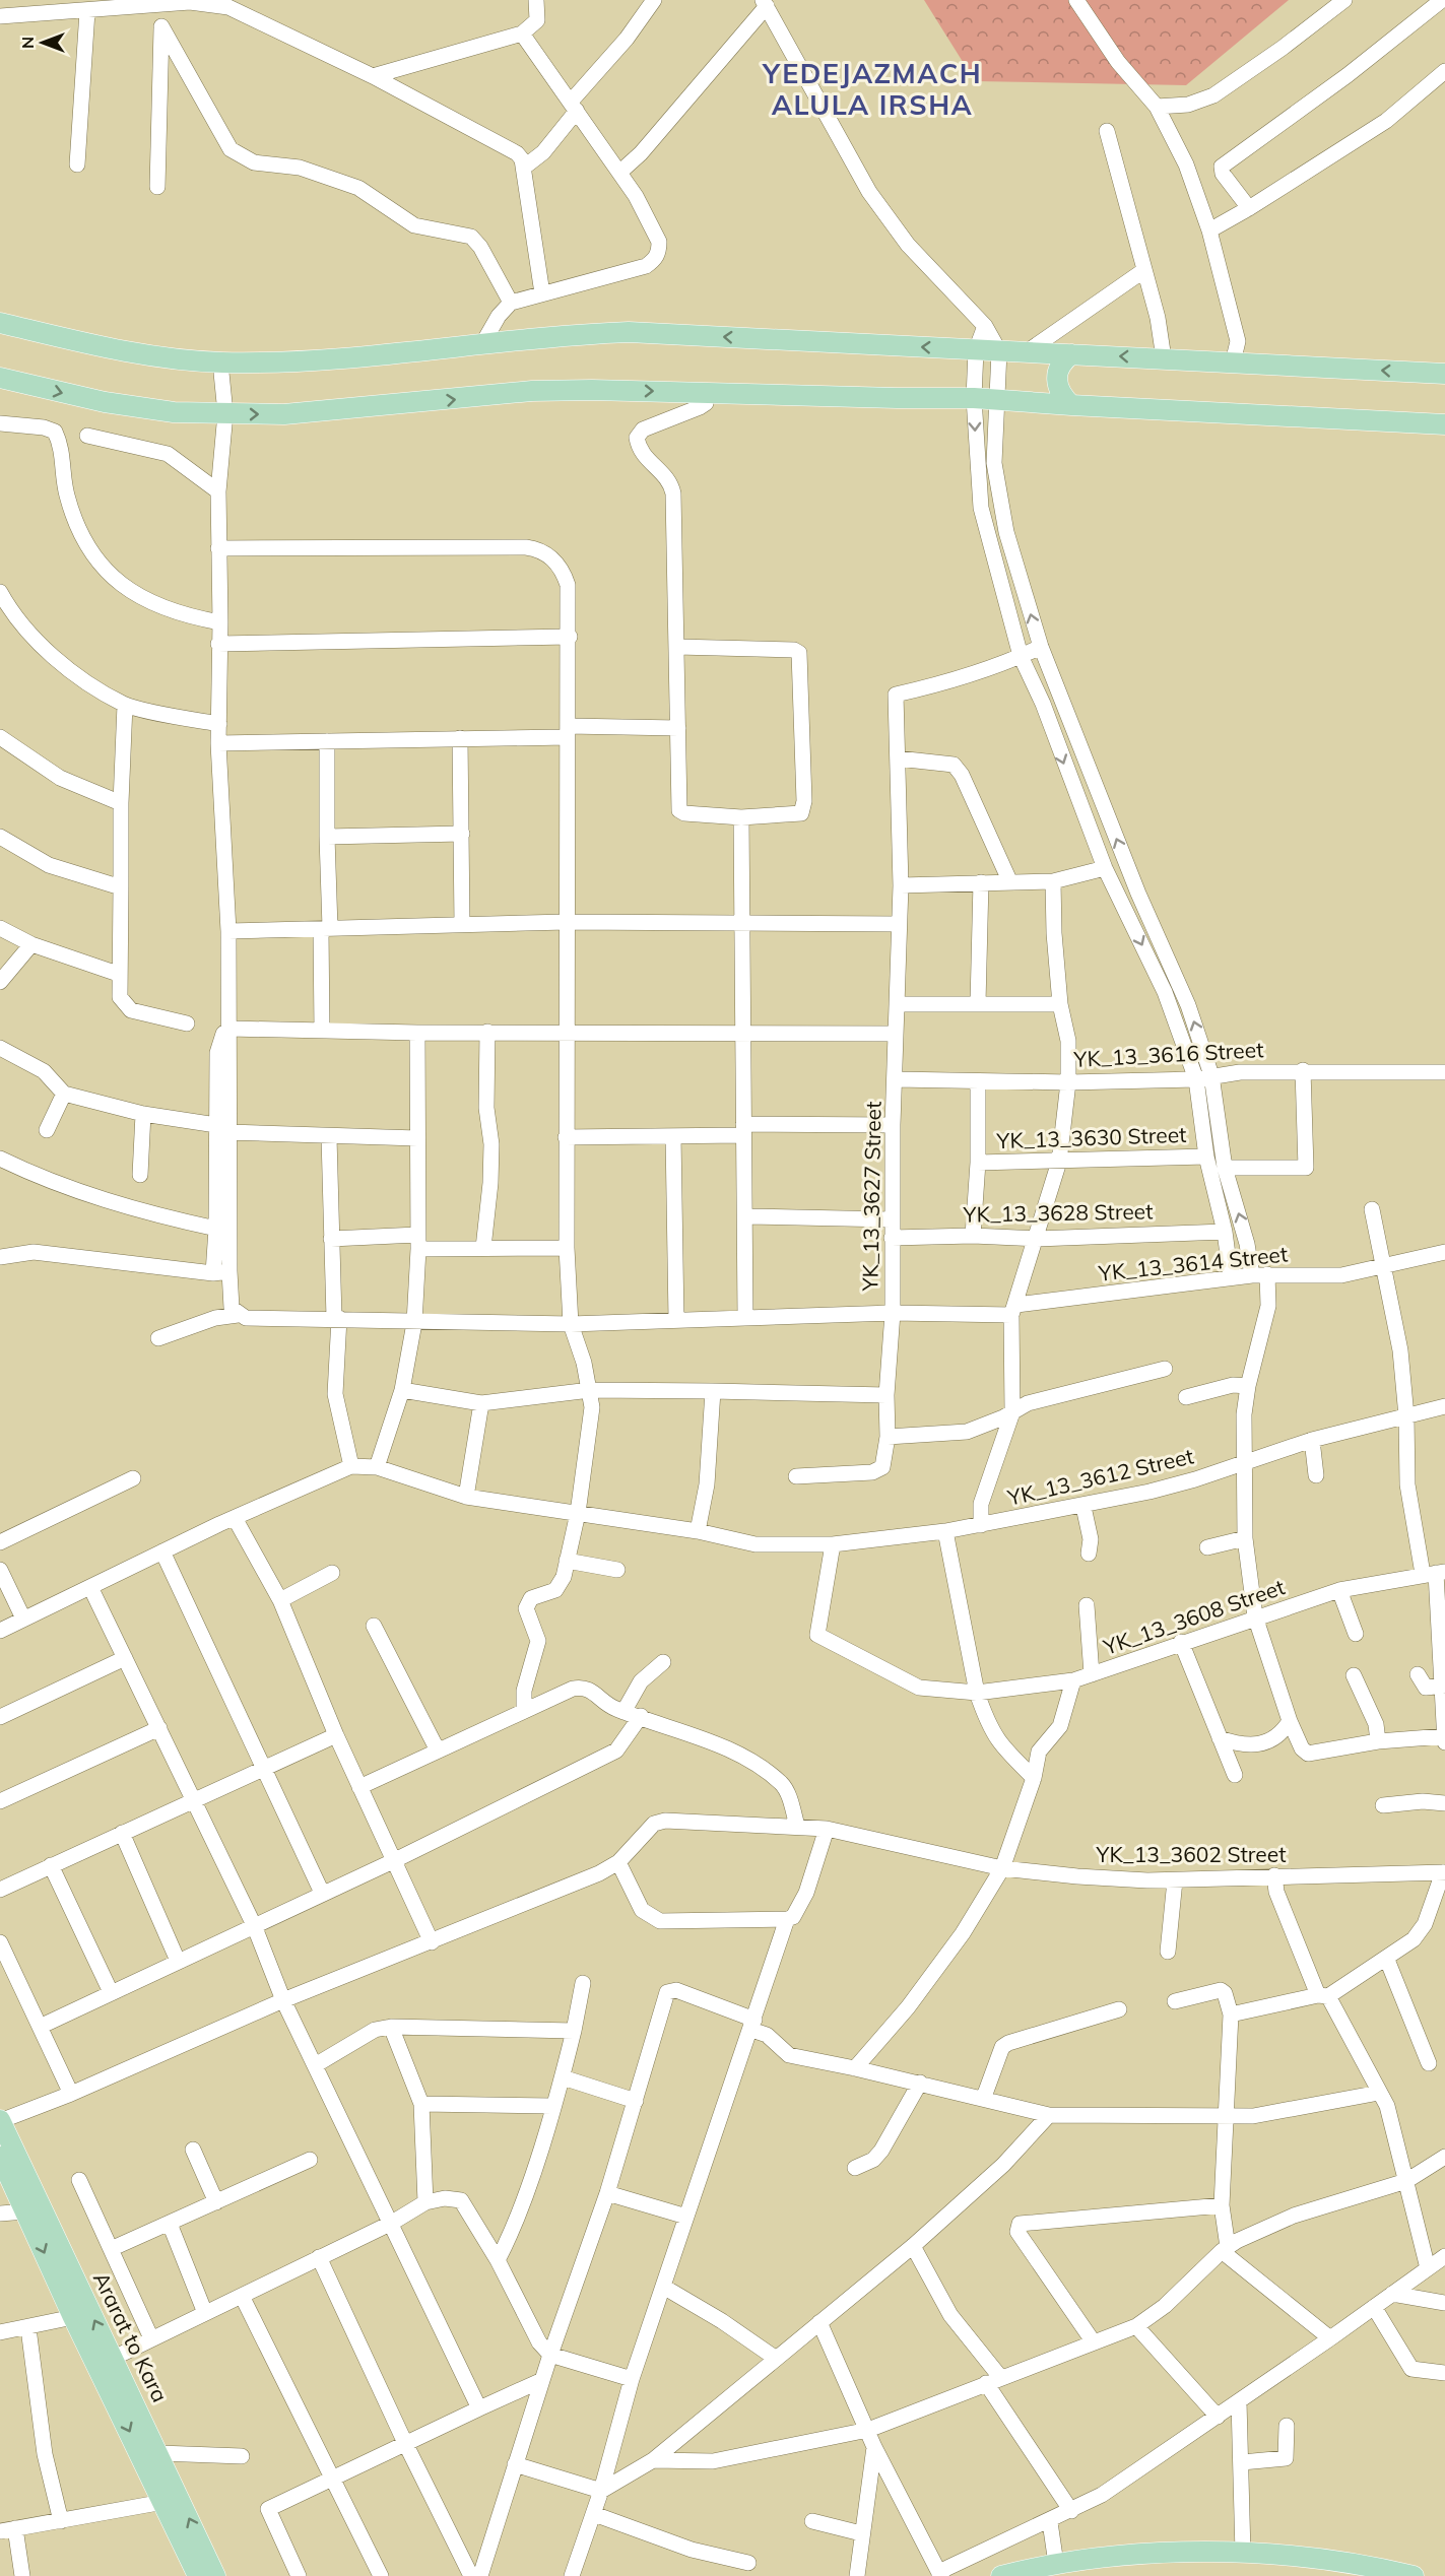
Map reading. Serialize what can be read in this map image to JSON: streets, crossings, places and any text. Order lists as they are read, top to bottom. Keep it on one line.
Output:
{"streets":{"main road":["Ararat to Kara"],"street":["YK_13_3616 Street","YK_13_3630 Street","YK_13_3627 Street","YK_13_3628 Street","YK_13_3614 Street","YK_13_3612 Street","YK_13_3608 Street","YK_13_3602 Street"]},"crossings":[["YK_13_3616 Street","YK_13_3627 Street"],["YK_13_3627 Street","YK_13_3628 Street"],["YK_13_3627 Street","YK_13_3614 Street"],["YK_13_3612 Street","YK_13_3608 Street"],["YK_13_3602 Street","Ararat to Kara"]],"districts":["YEDEJAZMACH ALULA IRSHA"],"north":"left"}
